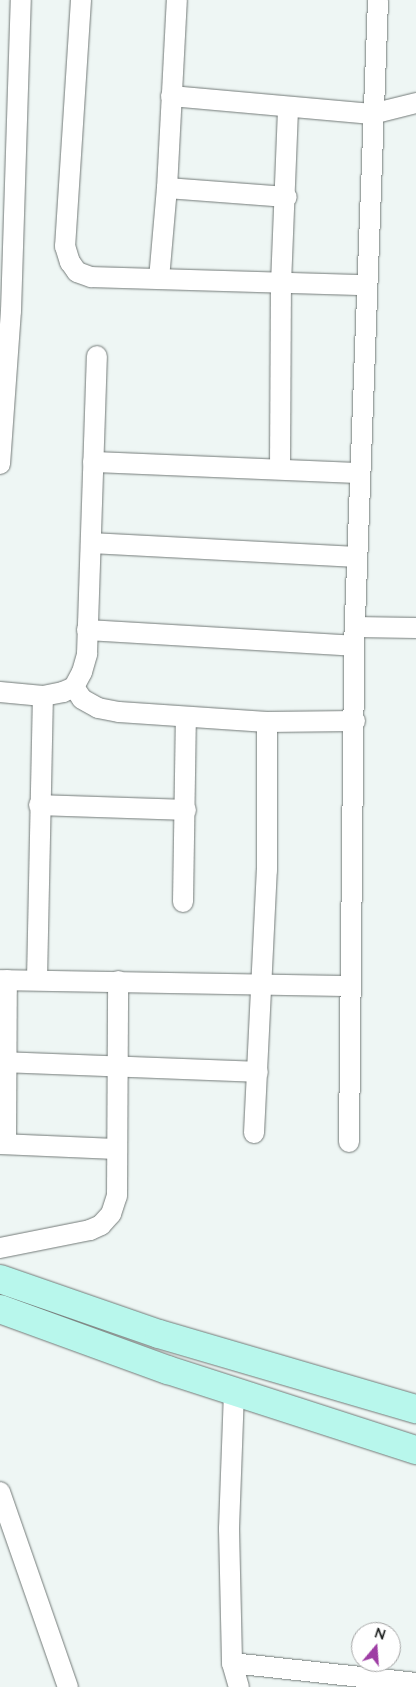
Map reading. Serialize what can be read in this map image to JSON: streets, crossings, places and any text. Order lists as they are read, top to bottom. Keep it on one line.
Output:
{"north":"top"}
